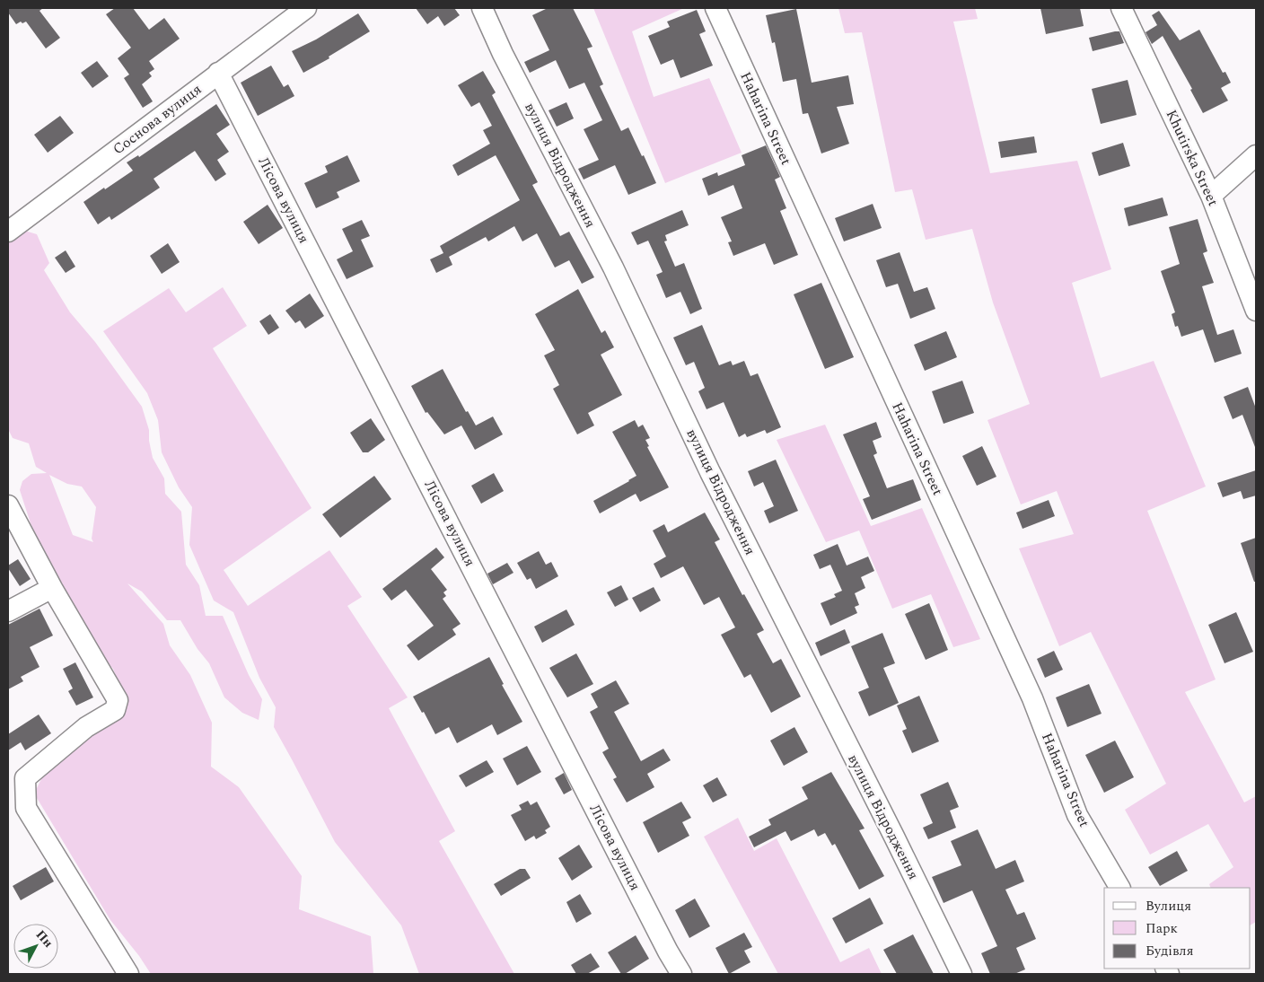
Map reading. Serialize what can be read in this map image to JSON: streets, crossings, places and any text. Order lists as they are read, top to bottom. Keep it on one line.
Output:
{"streets":{"street":["Haharina Street","Соснова вулиця","Khutirska Street","вулиця Відродження","Лісова вулиця"]},"crossings":[["Соснова вулиця","Лісова вулиця"]],"legend":["Вулиця","Парк","Будівля"],"north":"top right"}
